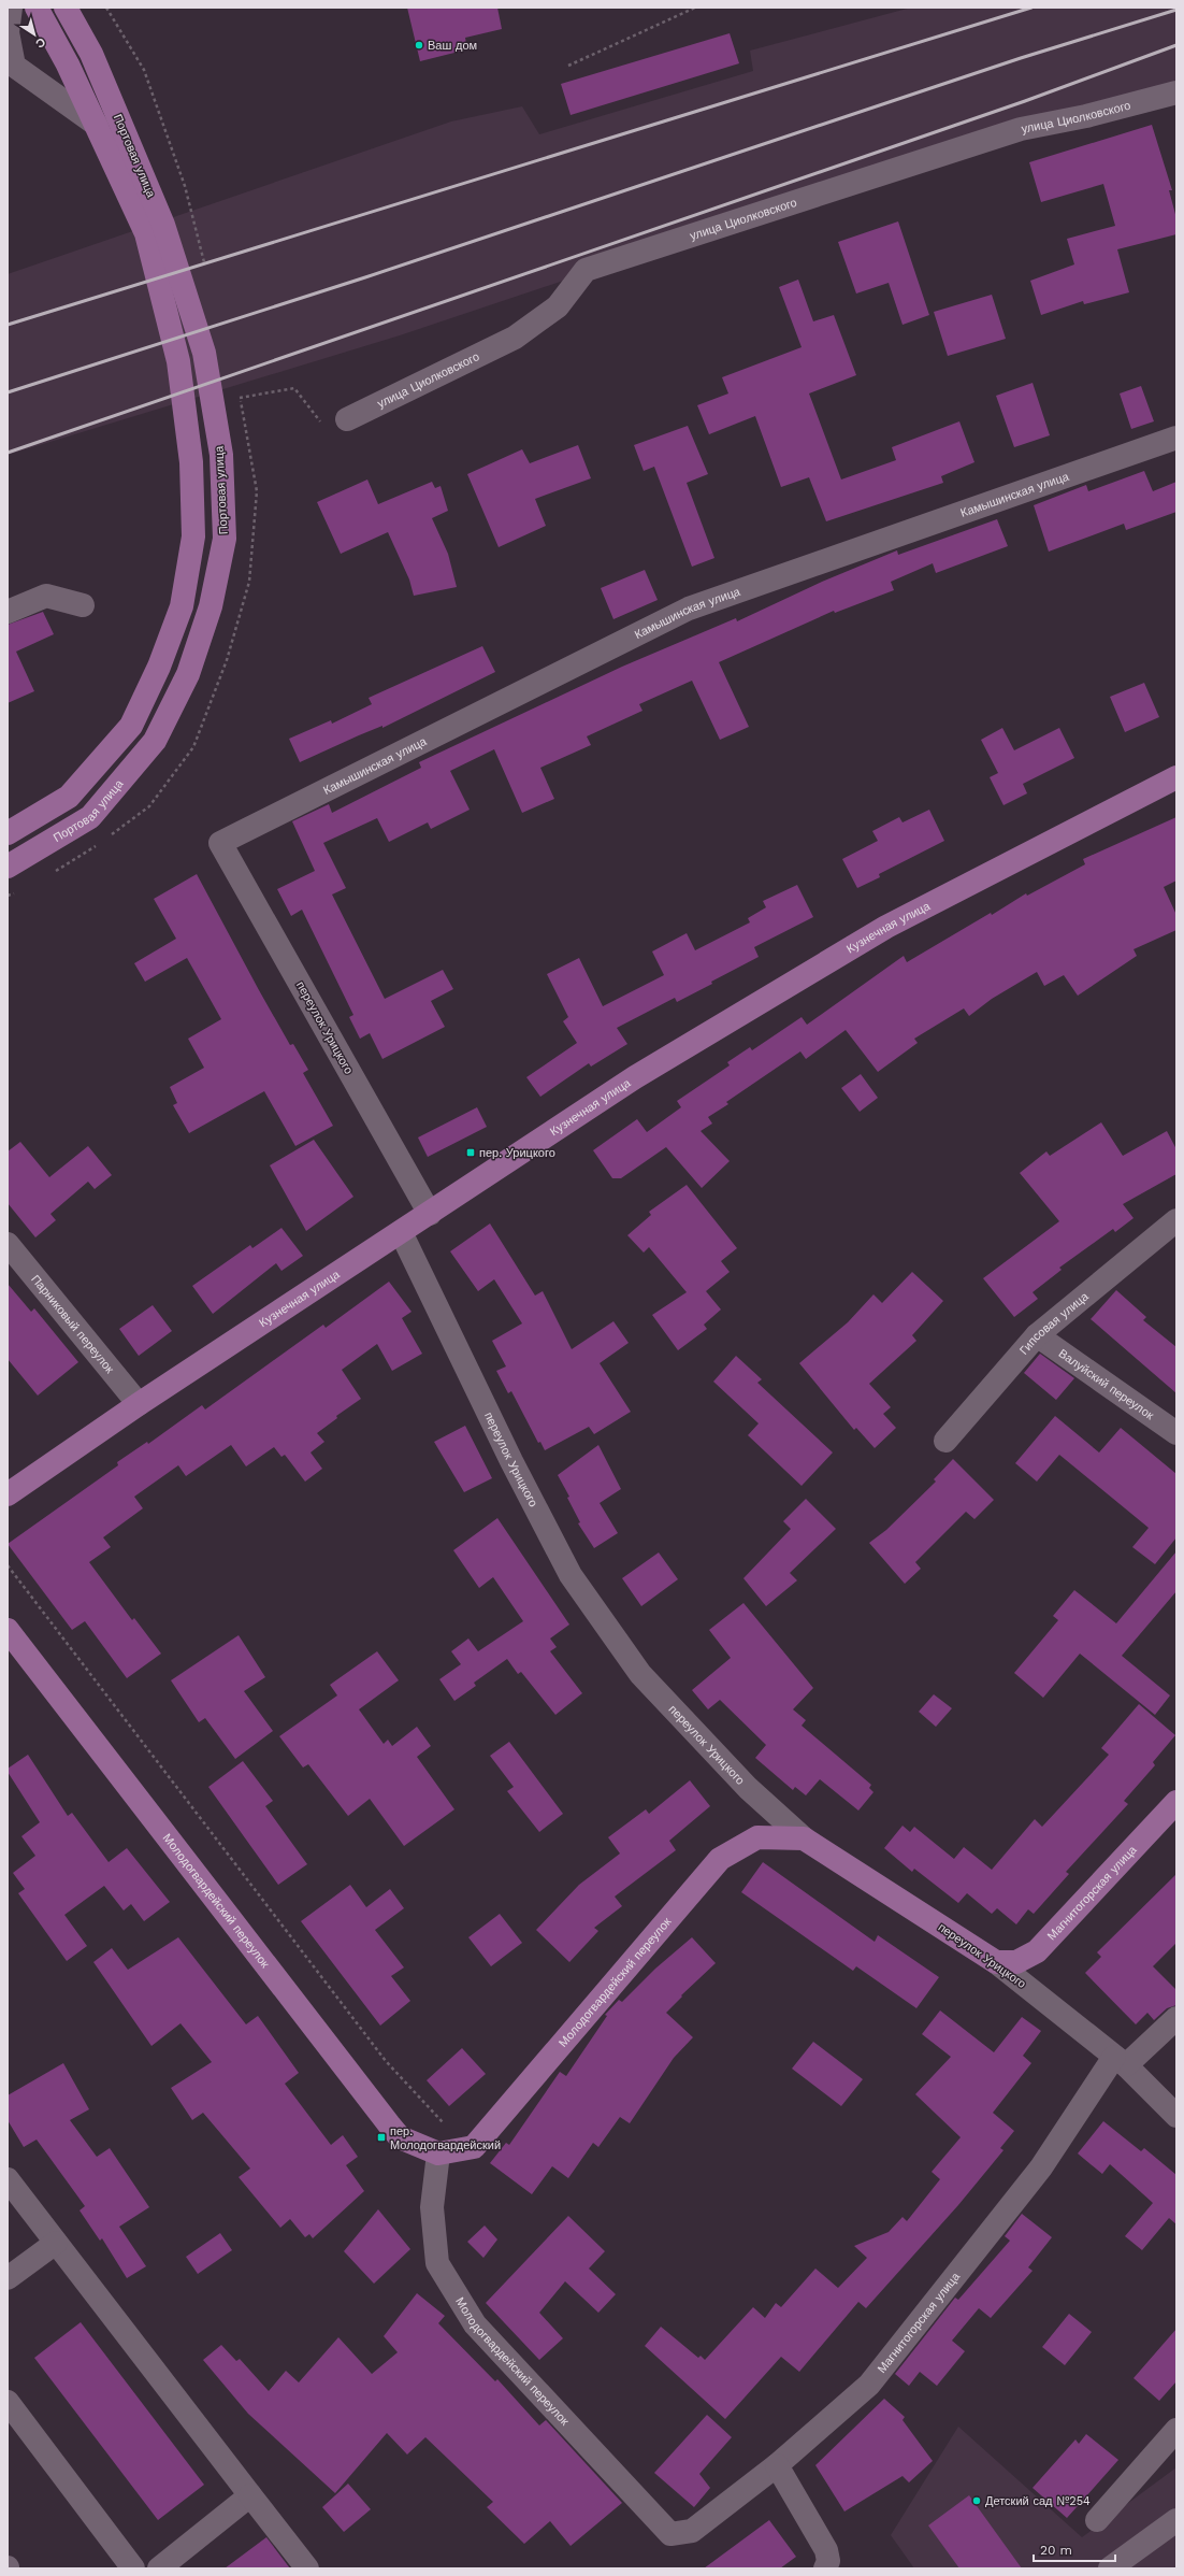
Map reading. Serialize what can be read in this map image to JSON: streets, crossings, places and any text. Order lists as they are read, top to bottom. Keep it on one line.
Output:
{"streets":{"main road":["Портовая улица","Кузнечная улица","переулок Урицкого","Магнитогорская улица","Молодогвардейский переулок"],"street":["улица Циолковского","Камышинская улица","Парниковый переулок","Гипсовая улица","Валуйский переулок"]},"crossings":[["Камышинская улица","переулок Урицкого"],["Кузнечная улица","переулок Урицкого"],["Кузнечная улица","Парниковый переулок"],["переулок Урицкого","Магнитогорская улица"],["переулок Урицкого","Молодогвардейский переулок"],["Гипсовая улица","Валуйский переулок"],["Магнитогорская улица","Молодогвардейский переулок"]],"places":{"other":["Ваш дом","Детский сад №254"],"transit":["пер. Урицкого","пер. Молодогвардейский"]},"scale_bar":"20 m","north":"bottom right"}
